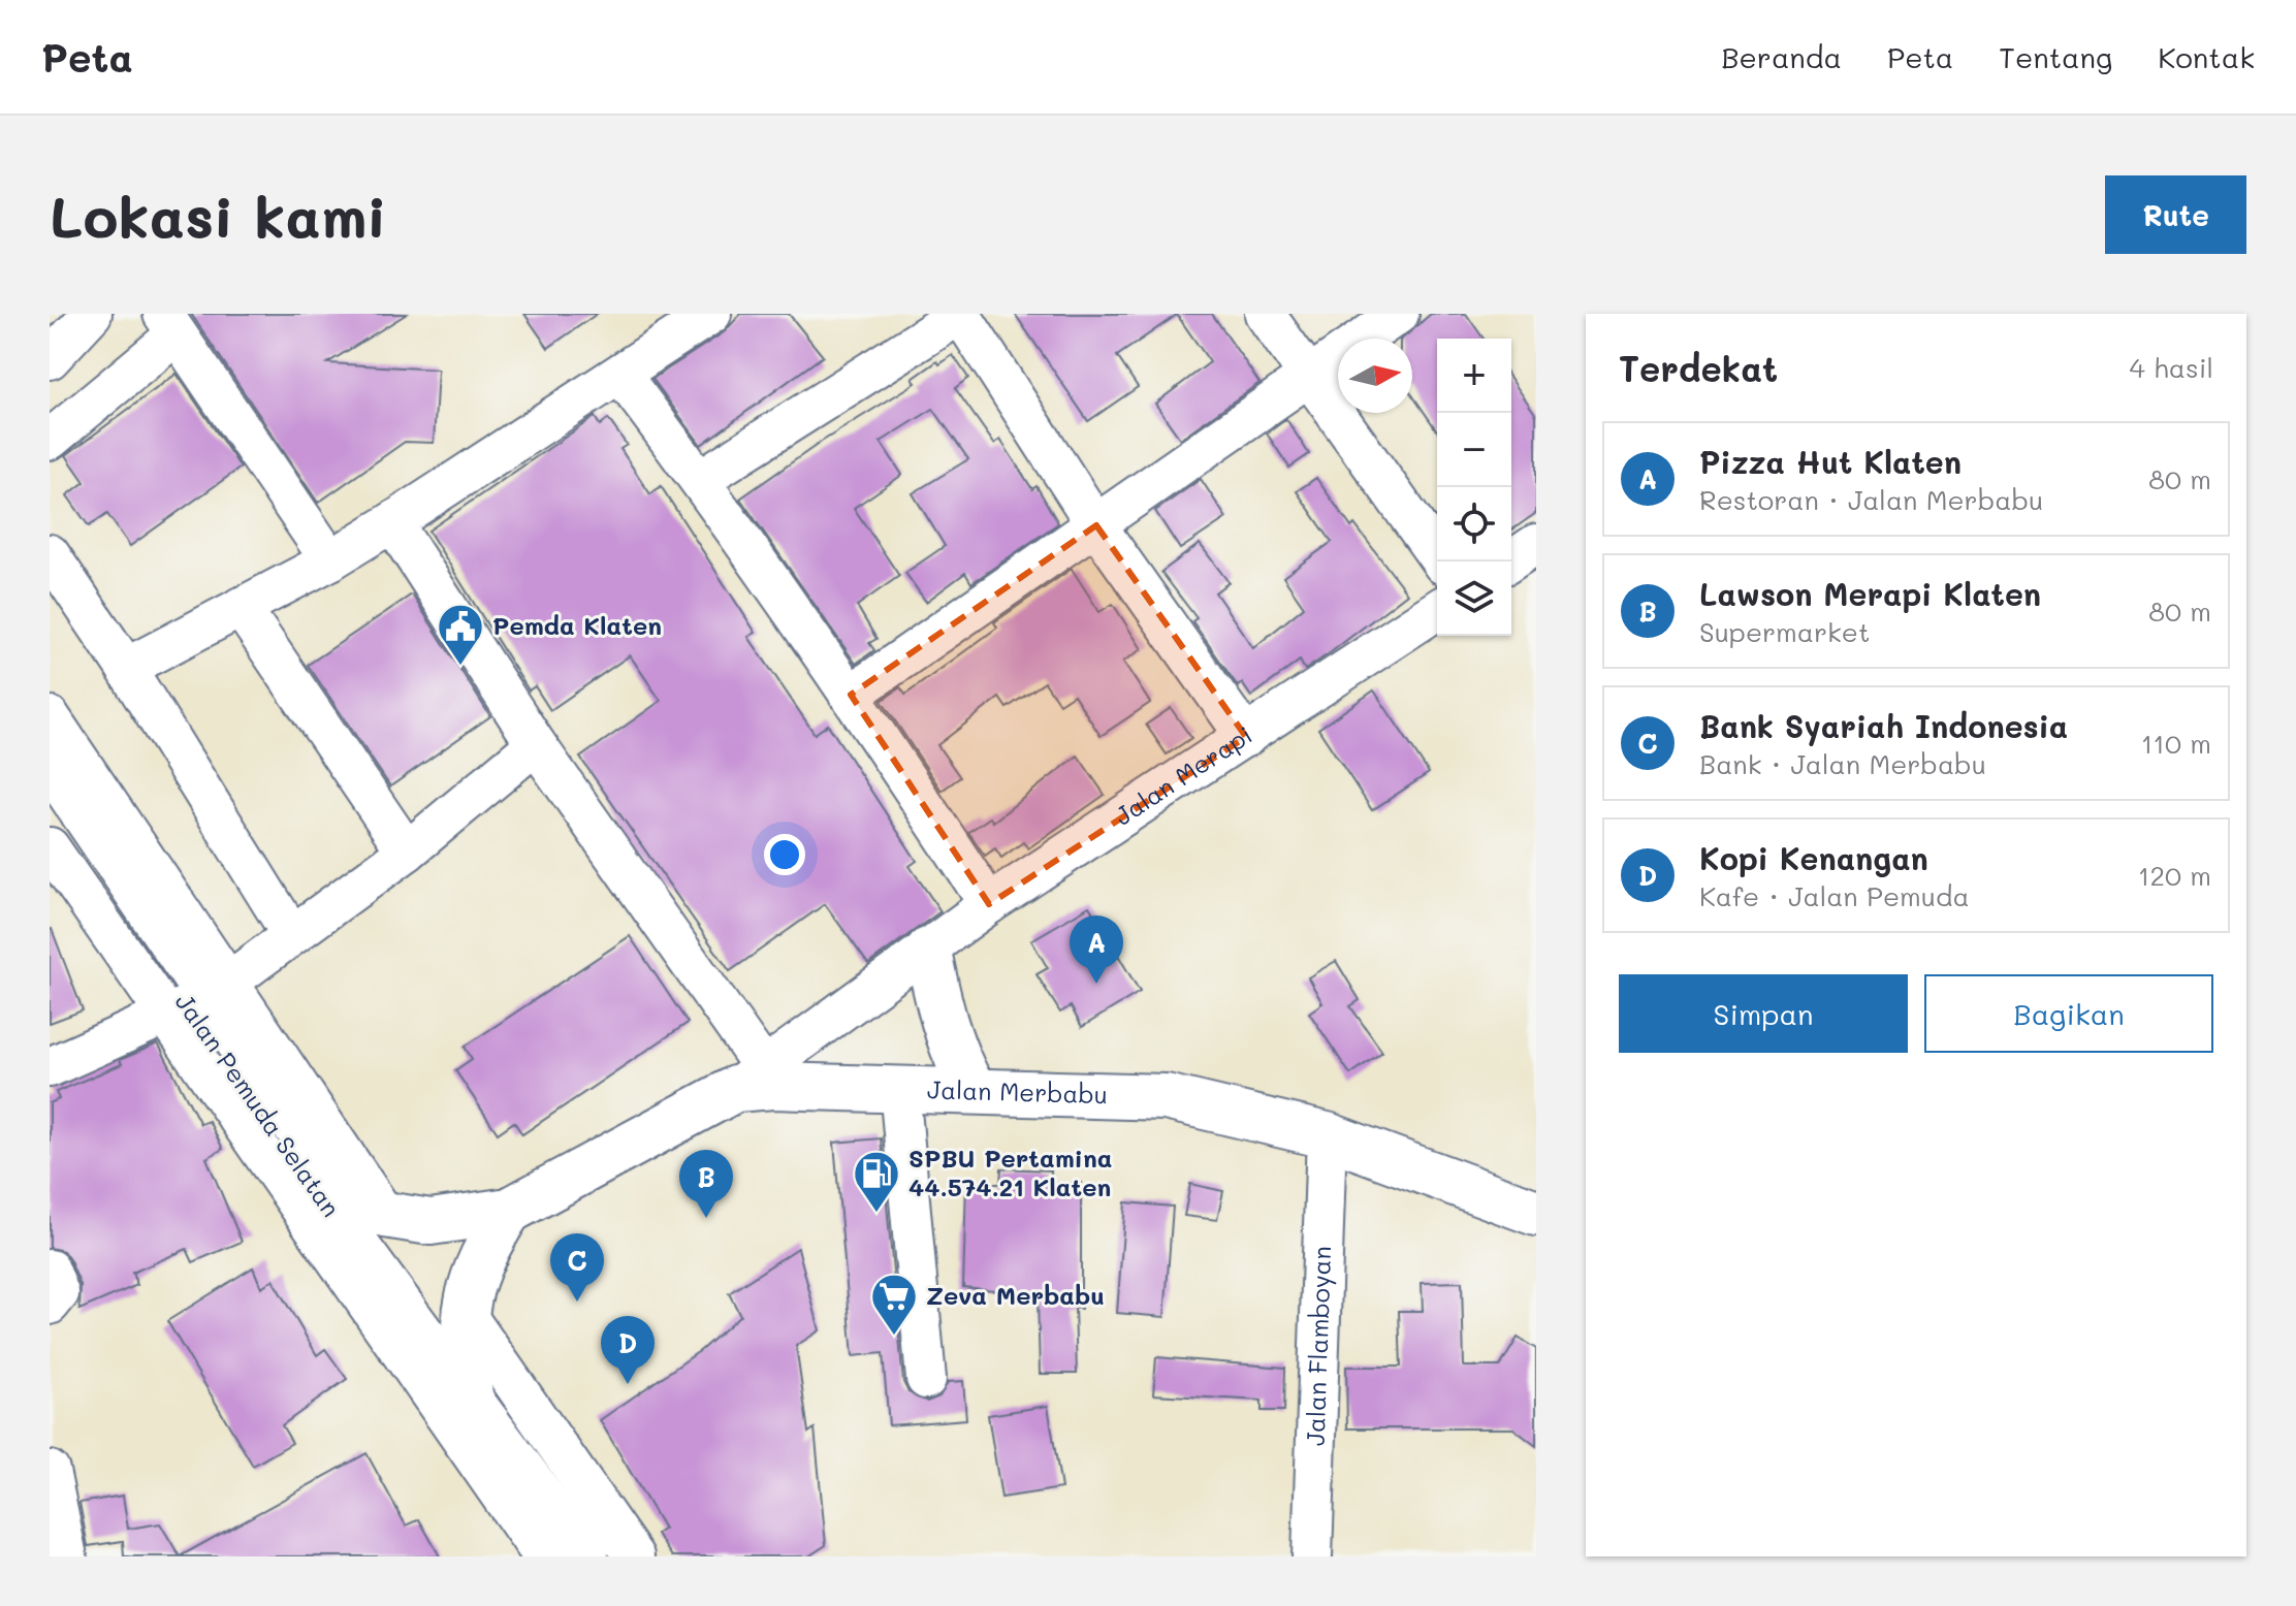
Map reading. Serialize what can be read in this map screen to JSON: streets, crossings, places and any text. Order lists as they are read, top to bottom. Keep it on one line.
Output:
{"streets":{"main road":["Jalan Merbabu","Jalan Pemuda Selatan"],"street":["Jalan Merapi","Jalan Flamboyan"]},"crossings":[["Jalan Merapi","Jalan Merbabu"],["Jalan Merbabu","Jalan Flamboyan"]],"places":{"public building":["Pemda Klaten"],"fuel station":["SPBU Pertamina 44.574.21 Klaten"],"supermarket":["Zeva Merbabu"]},"north":"right","page":{"header":"Peta","nav":["Beranda","Peta","Tentang","Kontak"],"buttons":["Rute",["Simpan","Bagikan"]],"title":"Lokasi kami","heading":["Terdekat","4 hasil"],"map_buttons":["+","−"],"list":[{"mark":"A","name":"Pizza Hut Klaten","note":"Restoran · Jalan Merbabu","value":"80 m"},{"mark":"B","name":"Lawson Merapi Klaten","note":"Supermarket","value":"80 m"},{"mark":"C","name":"Bank Syariah Indonesia","note":"Bank · Jalan Merbabu","value":"110 m"},{"mark":"D","name":"Kopi Kenangan","note":"Kafe · Jalan Pemuda","value":"120 m"}],"pins":["A","B","C","D"]}}
